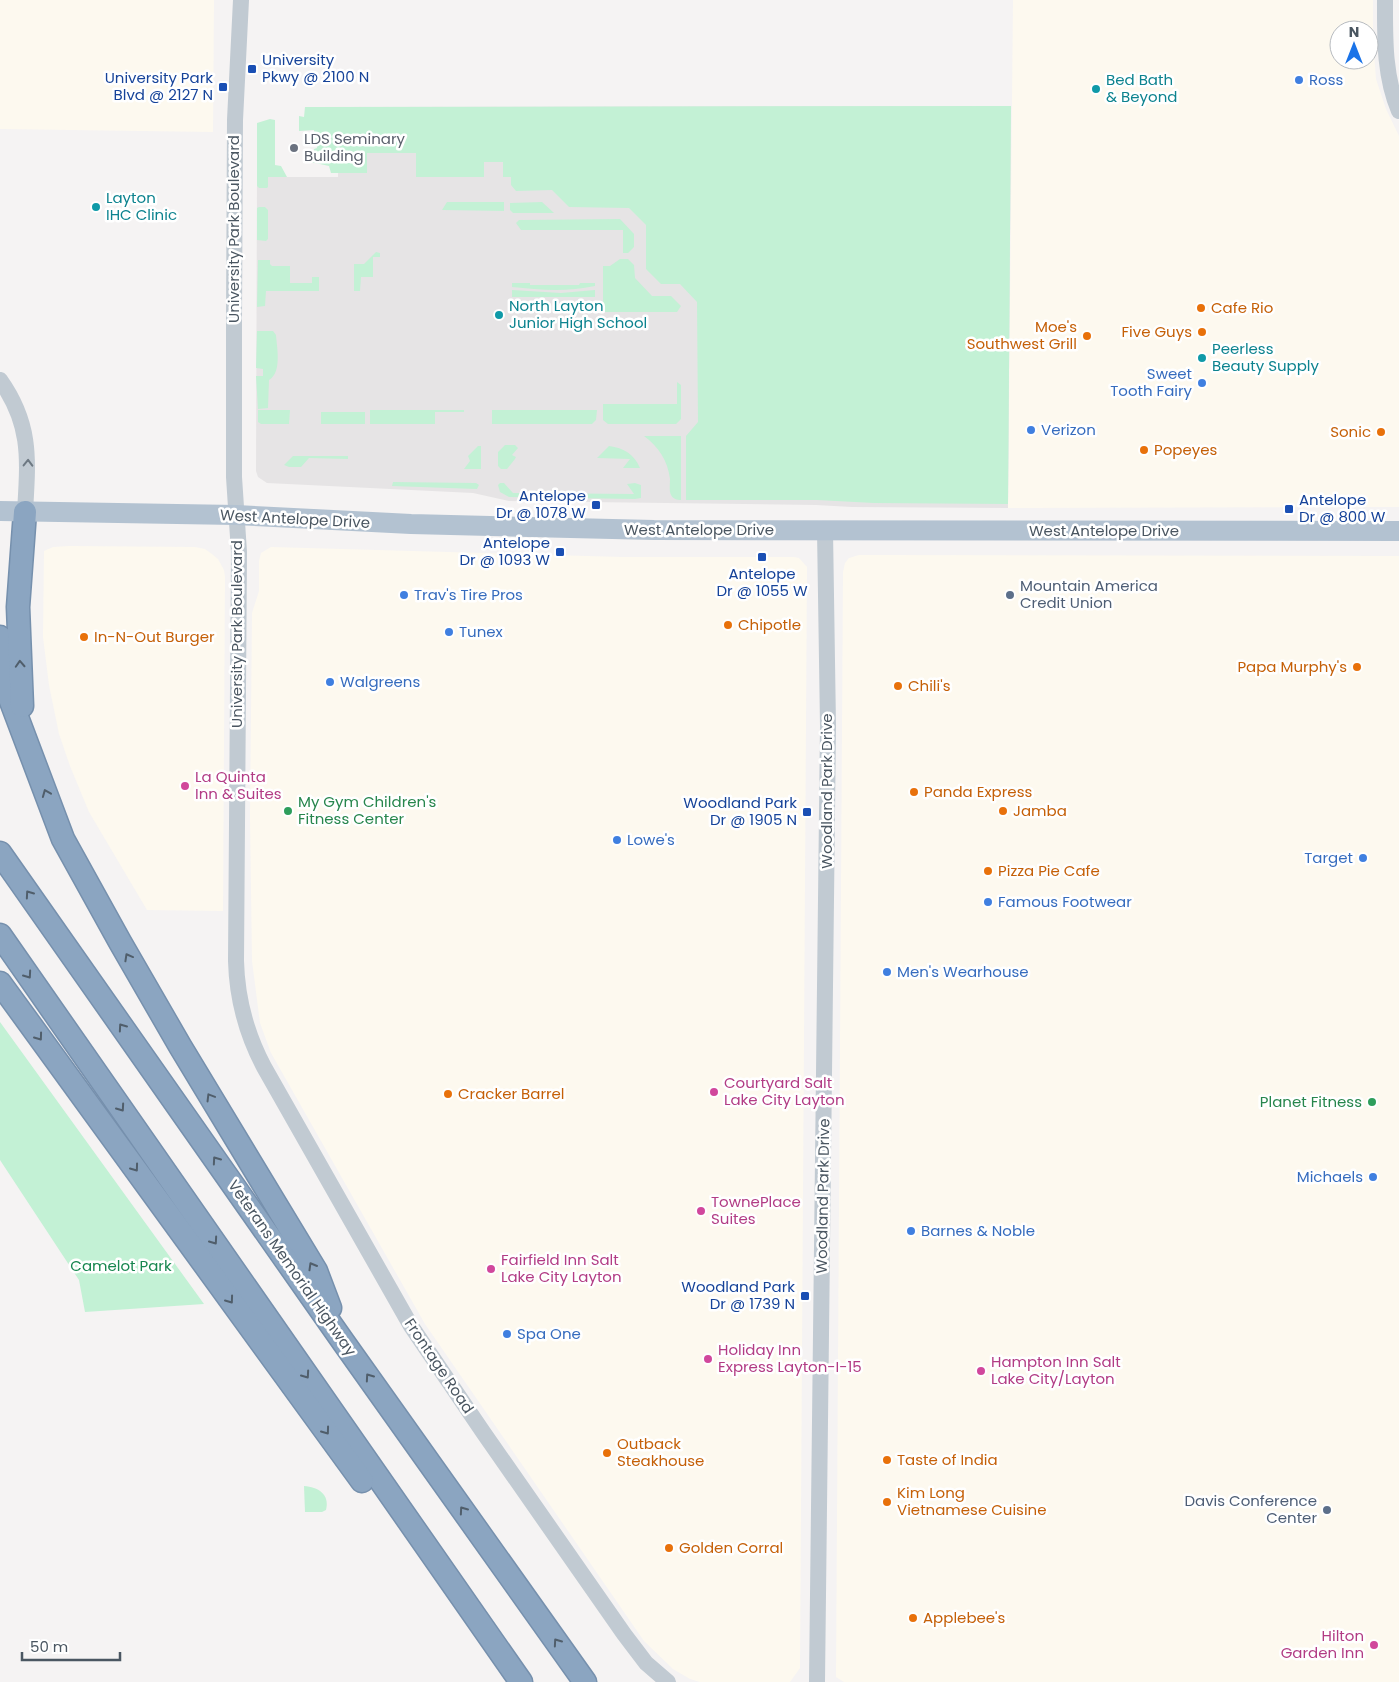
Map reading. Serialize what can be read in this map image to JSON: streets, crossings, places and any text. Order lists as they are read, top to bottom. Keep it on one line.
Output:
{"streets":{"highway":["Veterans Memorial Highway"],"main road":["West Antelope Drive"],"street":["University Park Boulevard","Woodland Park Drive","Frontage Road"]},"crossings":[["University Park Boulevard","West Antelope Drive"],["University Park Boulevard","Frontage Road"],["West Antelope Drive","Woodland Park Drive"]],"parks":["Camelot Park"],"places":{"transit":["University Pkwy @ 2100 N","University Park Blvd @ 2127 N","Antelope Dr @ 1078 W","Antelope Dr @ 800 W","Antelope Dr @ 1093 W","Antelope Dr @ 1055 W","Woodland Park Dr @ 1905 N","Woodland Park Dr @ 1739 N"],"other":["Ross","Bed Bath & Beyond","LDS Seminary Building","Layton IHC Clinic","Cafe Rio","North Layton Junior High School","Five Guys","Moe's Southwest Grill","Peerless Beauty Supply","Sweet Tooth Fairy","Verizon","Sonic","Popeyes","Trav's Tire Pros","Mountain America Credit Union","Chipotle","Tunex","In-N-Out Burger","Papa Murphy's","Walgreens","Chili's","La Quinta Inn & Suites","Panda Express","My Gym Children's Fitness Center","Jamba","Lowe's","Target","Pizza Pie Cafe","Famous Footwear","Men's Wearhouse","Courtyard Salt Lake City Layton","Cracker Barrel","Planet Fitness","Michaels","TownePlace Suites","Barnes & Noble","Fairfield Inn Salt Lake City Layton","Spa One","Holiday Inn Express Layton-I-15","Hampton Inn Salt Lake City/Layton","Outback Steakhouse","Taste of India","Kim Long Vietnamese Cuisine","Davis Conference Center","Golden Corral","Applebee's","Hilton Garden Inn"]},"scale_bar":"50 m","north":"top"}
